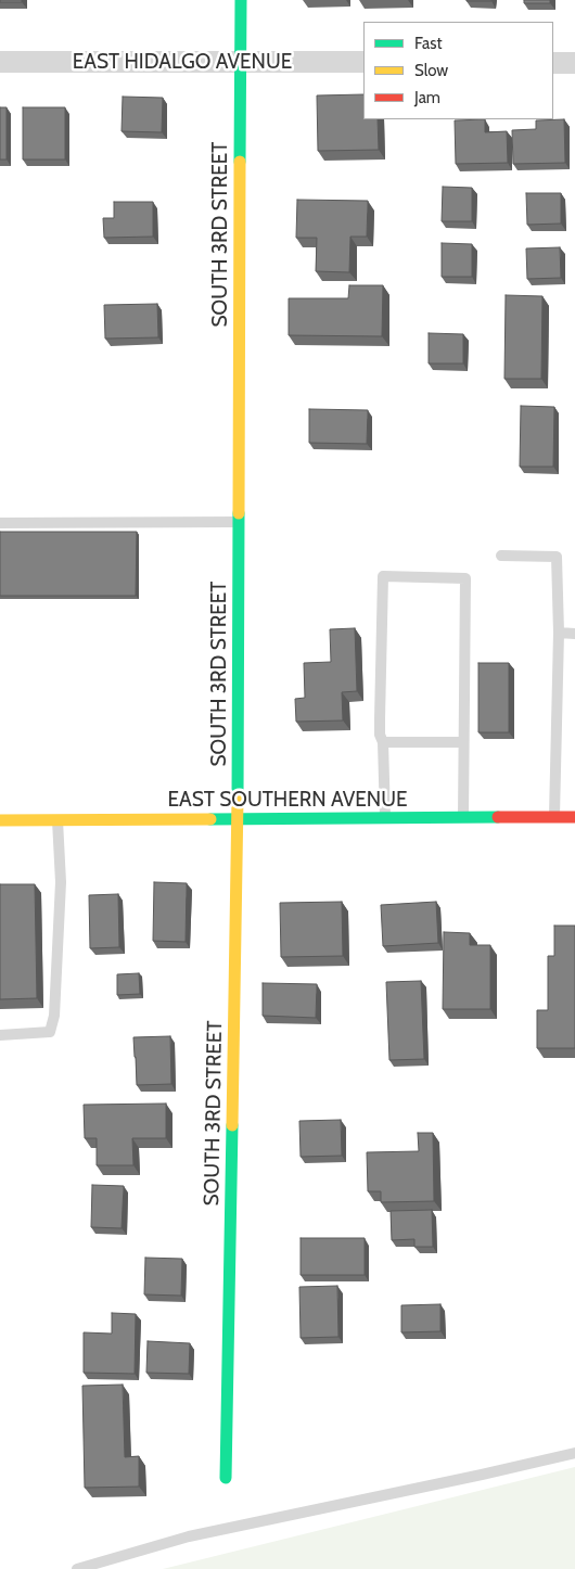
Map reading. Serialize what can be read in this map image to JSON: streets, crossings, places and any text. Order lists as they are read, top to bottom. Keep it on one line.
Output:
{"streets":{"street":["EAST HIDALGO AVENUE","SOUTH 3RD STREET","EAST SOUTHERN AVENUE"]},"crossings":[["EAST HIDALGO AVENUE","SOUTH 3RD STREET"],["SOUTH 3RD STREET","EAST SOUTHERN AVENUE"]],"legend":["Fast","Slow","Jam"]}
